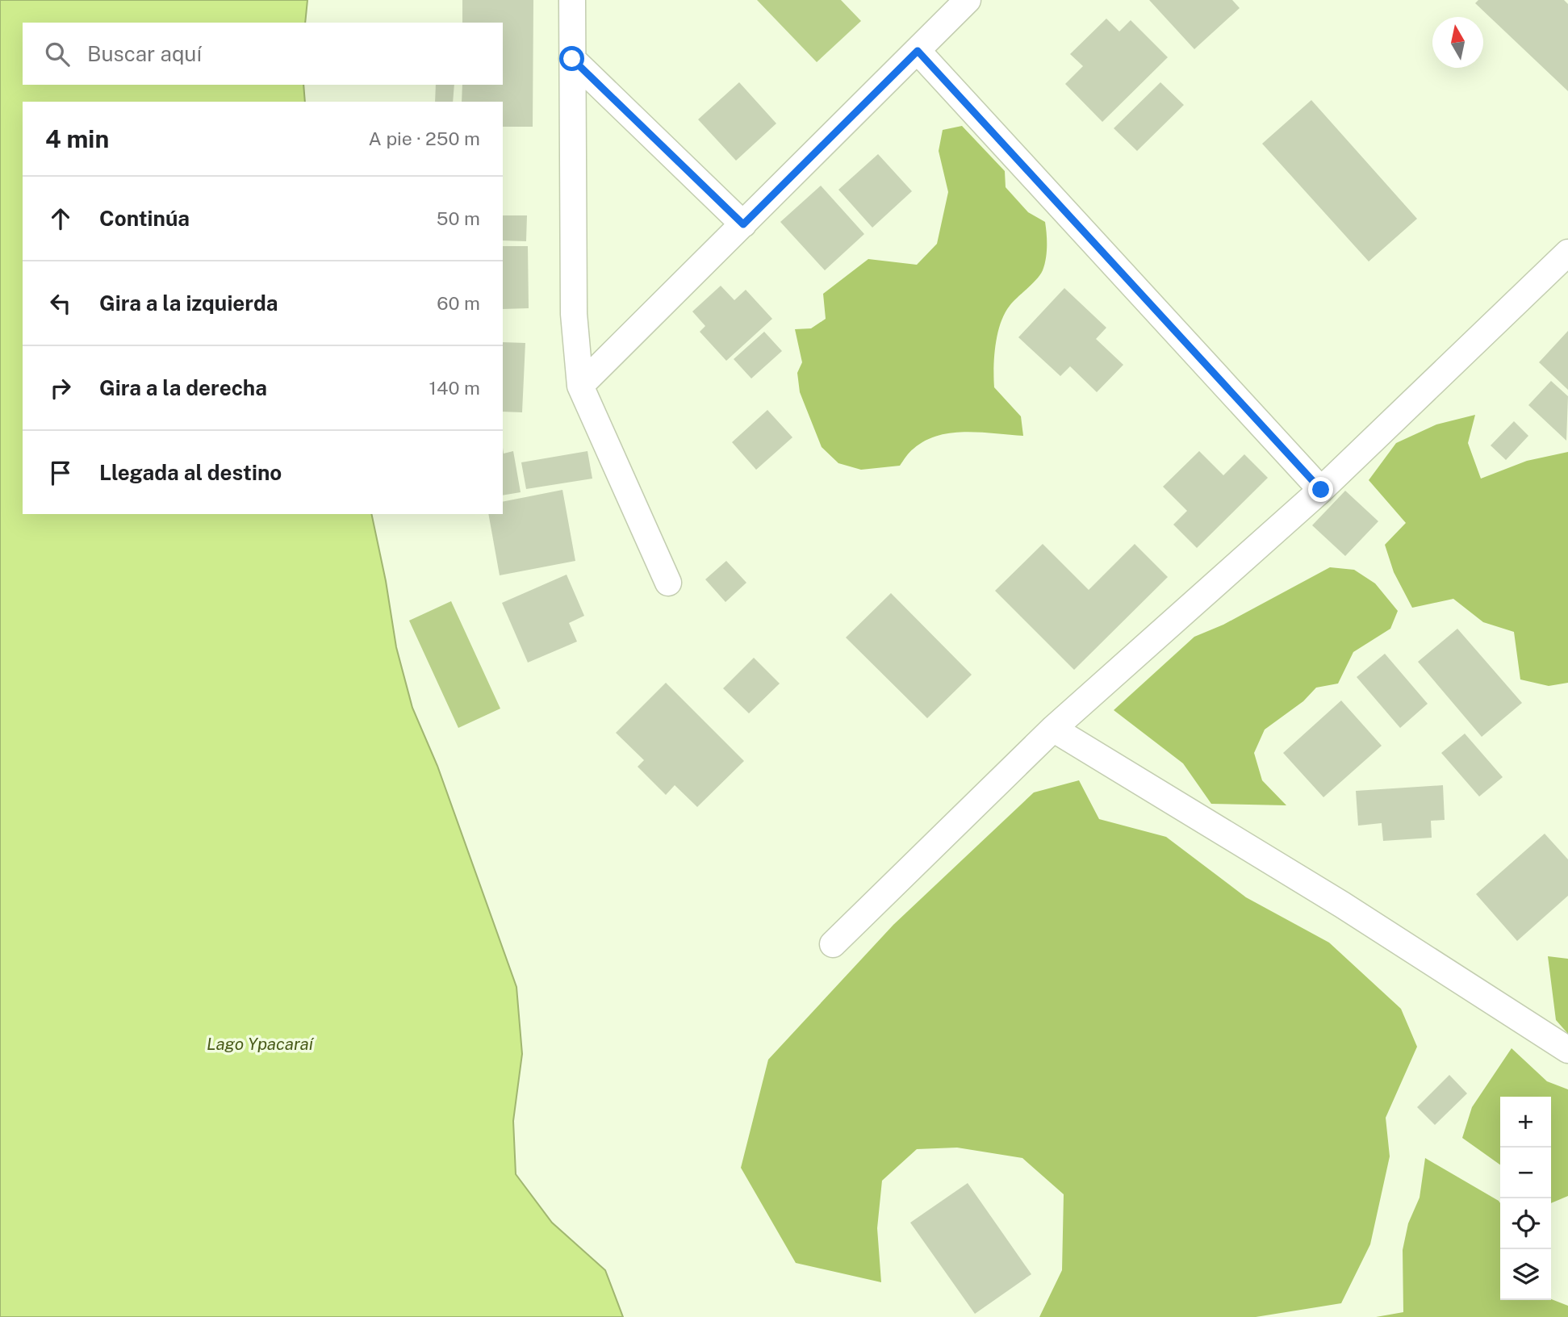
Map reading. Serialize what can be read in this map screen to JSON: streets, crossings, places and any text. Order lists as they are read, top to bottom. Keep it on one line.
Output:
{"water":["Lago Ypacaraí"],"north":"top","page":{"search":"Buscar aquí","heading":["4 min","A pie · 250 m"],"list":[["Continúa","50 m"],["Gira a la izquierda","60 m"],["Gira a la derecha","140 m"],"Llegada al destino"],"map_buttons":["+","−"]}}
